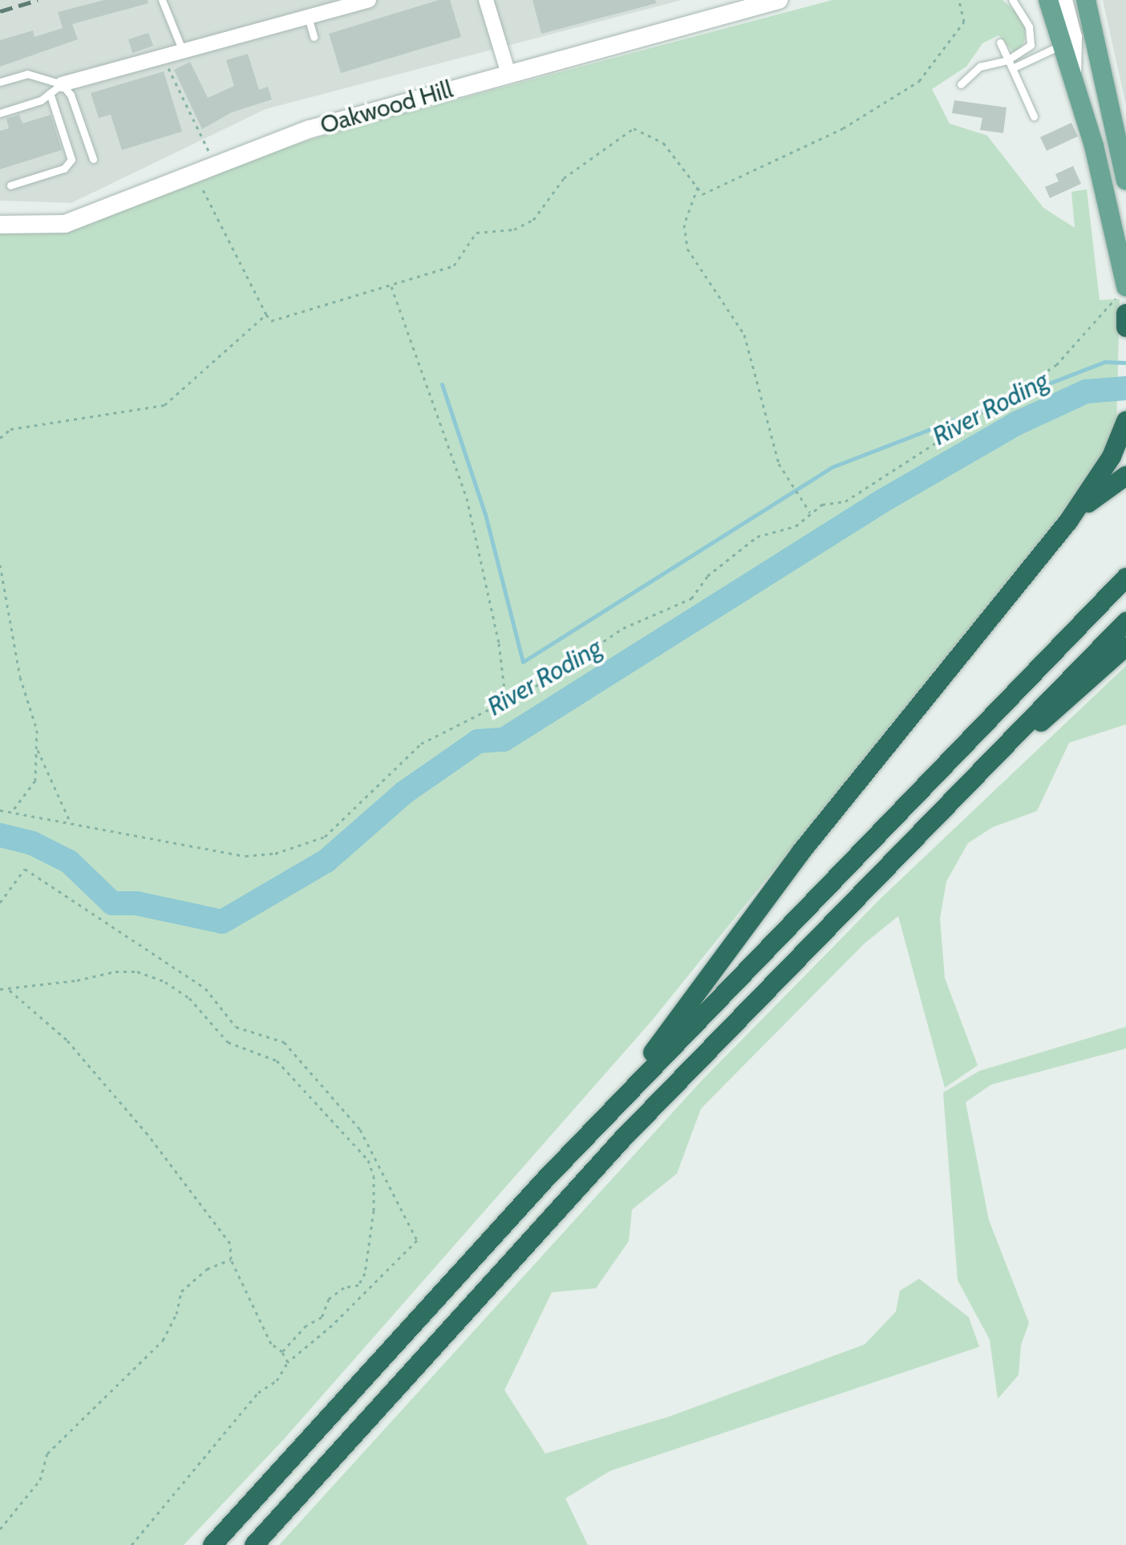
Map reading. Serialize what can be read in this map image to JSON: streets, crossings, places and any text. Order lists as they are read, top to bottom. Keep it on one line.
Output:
{"streets":{"street":["Oakwood Hill"]},"water":["River Roding"]}
